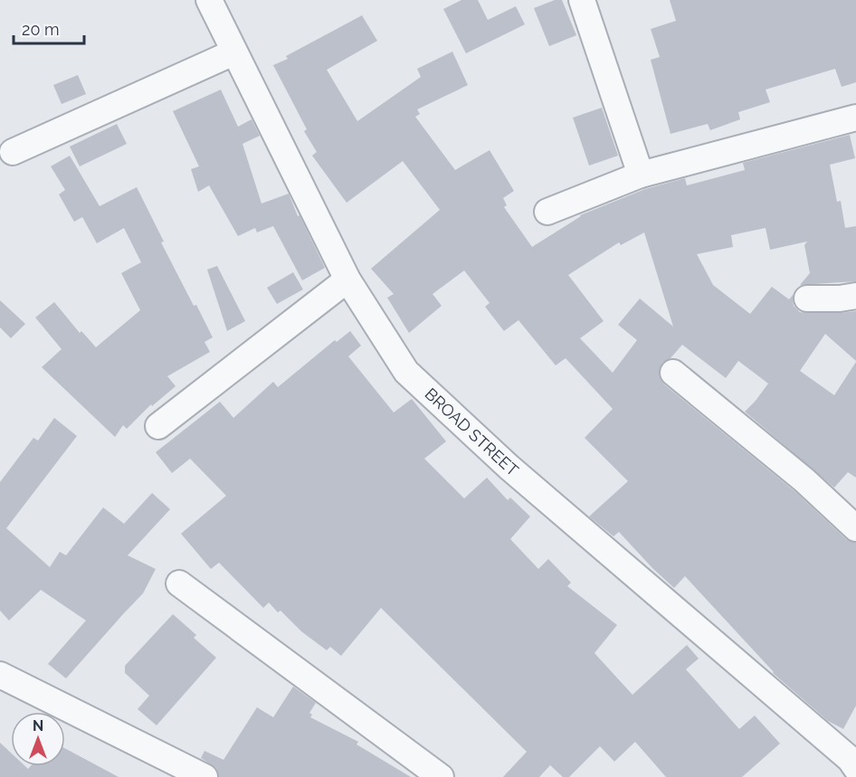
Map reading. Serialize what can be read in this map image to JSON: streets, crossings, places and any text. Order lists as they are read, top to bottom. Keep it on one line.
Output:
{"streets":{"street":["BROAD STREET"]},"scale_bar":"20 m","north":"top"}
